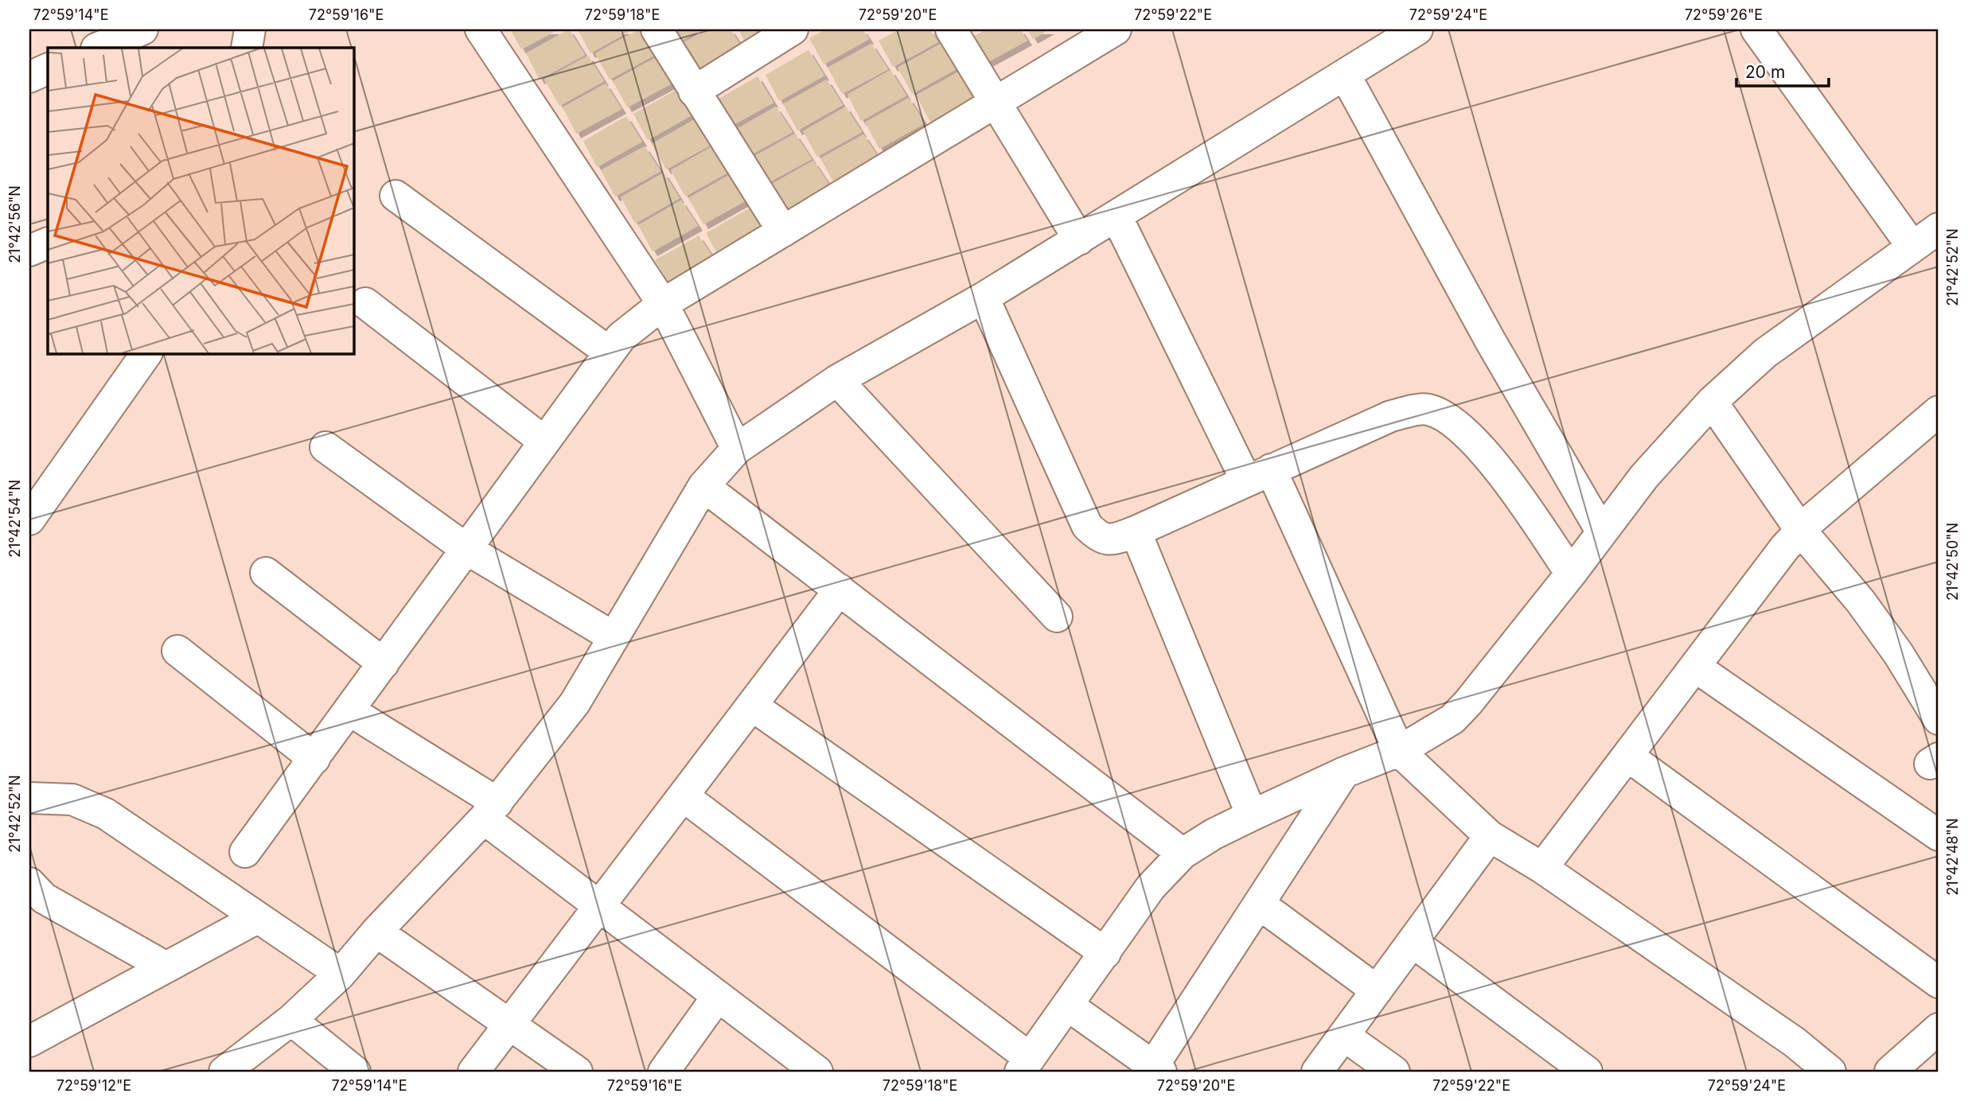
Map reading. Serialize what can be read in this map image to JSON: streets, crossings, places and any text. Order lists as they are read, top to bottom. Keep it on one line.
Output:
{"scale_bar":"20 m","coordinates":["72°59'14\"E","72°59'16\"E","72°59'18\"E","72°59'20\"E","72°59'22\"E","72°59'24\"E","72°59'26\"E","21°42'56\"N","21°42'52\"N","21°42'54\"N","21°42'50\"N","21°42'48\"N","72°59'12\"E"]}
